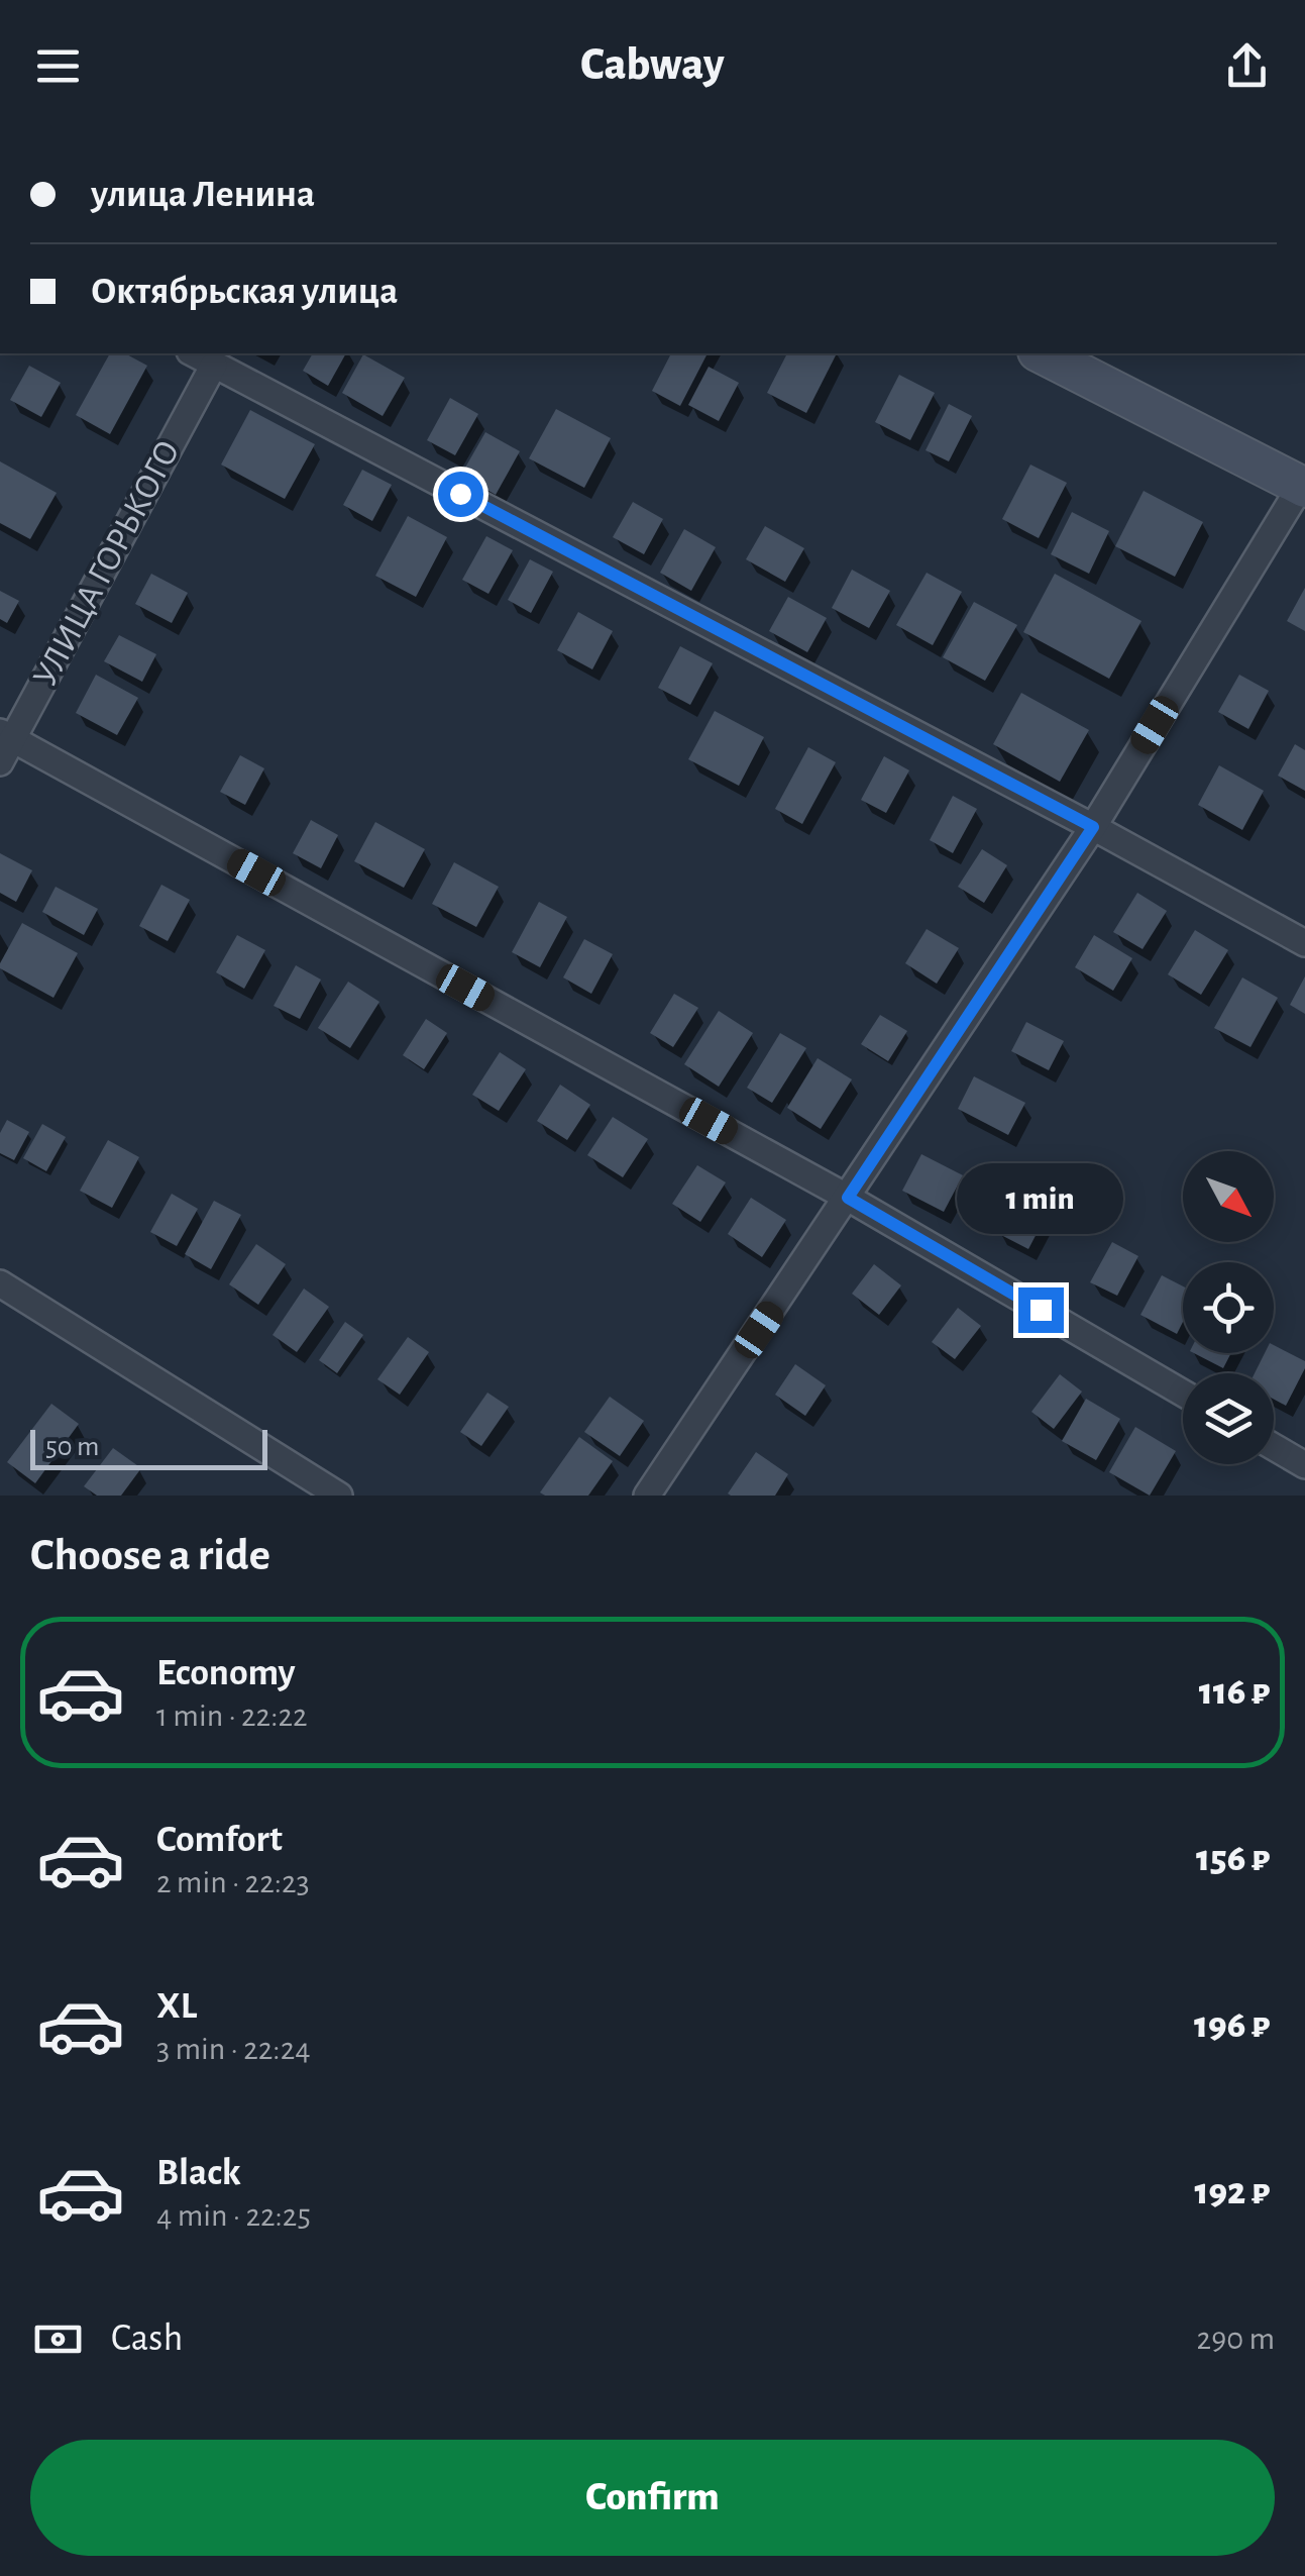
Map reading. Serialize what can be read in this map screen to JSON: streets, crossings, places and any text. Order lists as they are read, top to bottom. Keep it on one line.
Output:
{"streets":{"street":["УЛИЦА ГОРЬКОГО"]},"scale_bar":"50 m","north":"bottom right","page":{"header":"Cabway","banner":["улица Ленина","Октябрьская улица"],"bubble":"1 min","scale":"50 m","heading":"Choose a ride","list":[{"name":"Economy","note":"1 min · 22:22","value":"116 ₽"},{"name":"Comfort","note":"2 min · 22:23","value":"156 ₽"},{"name":"XL","note":"3 min · 22:24","value":"196 ₽"},{"name":"Black","note":"4 min · 22:25","value":"192 ₽"}],"pay":["Cash","290 m"],"buttons":"Confirm"}}
